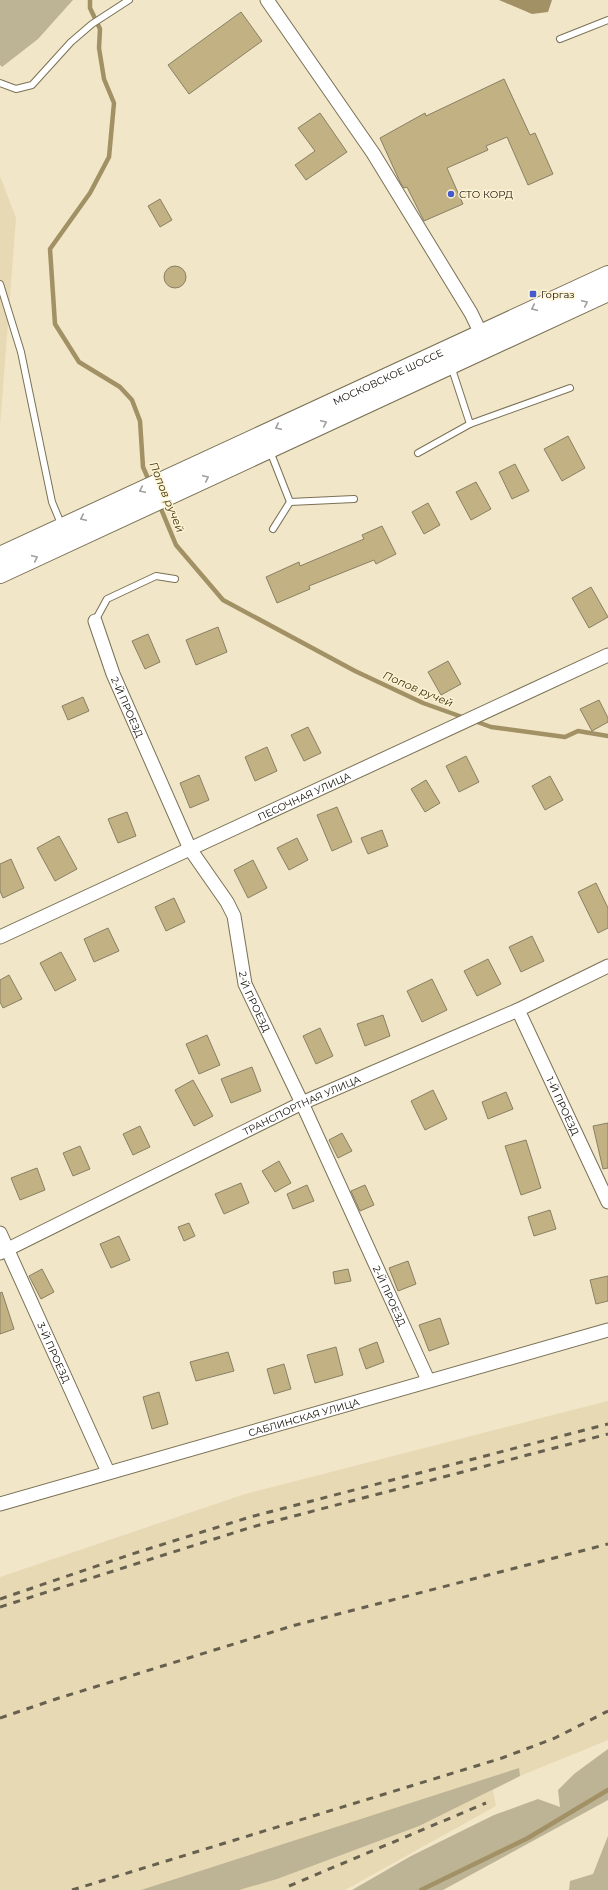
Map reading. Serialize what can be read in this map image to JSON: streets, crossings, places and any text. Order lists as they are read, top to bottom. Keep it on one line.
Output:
{"streets":{"main road":["МОСКОВСКОЕ ШОССЕ"],"street":["2-Й ПРОЕЗД","ПЕСОЧНАЯ УЛИЦА","ТРАНСПОРТНАЯ УЛИЦА","1-Й ПРОЕЗД","3-Й ПРОЕЗД","САБЛИНСКАЯ УЛИЦА"]},"crossings":[["2-Й ПРОЕЗД","ПЕСОЧНАЯ УЛИЦА"],["2-Й ПРОЕЗД","ТРАНСПОРТНАЯ УЛИЦА"],["2-Й ПРОЕЗД","САБЛИНСКАЯ УЛИЦА"],["ТРАНСПОРТНАЯ УЛИЦА","1-Й ПРОЕЗД"],["ТРАНСПОРТНАЯ УЛИЦА","3-Й ПРОЕЗД"],["3-Й ПРОЕЗД","САБЛИНСКАЯ УЛИЦА"]],"water":["Попов ручей"],"places":{"other":["СТО КОРД"],"transit":["Горгаз"]}}
